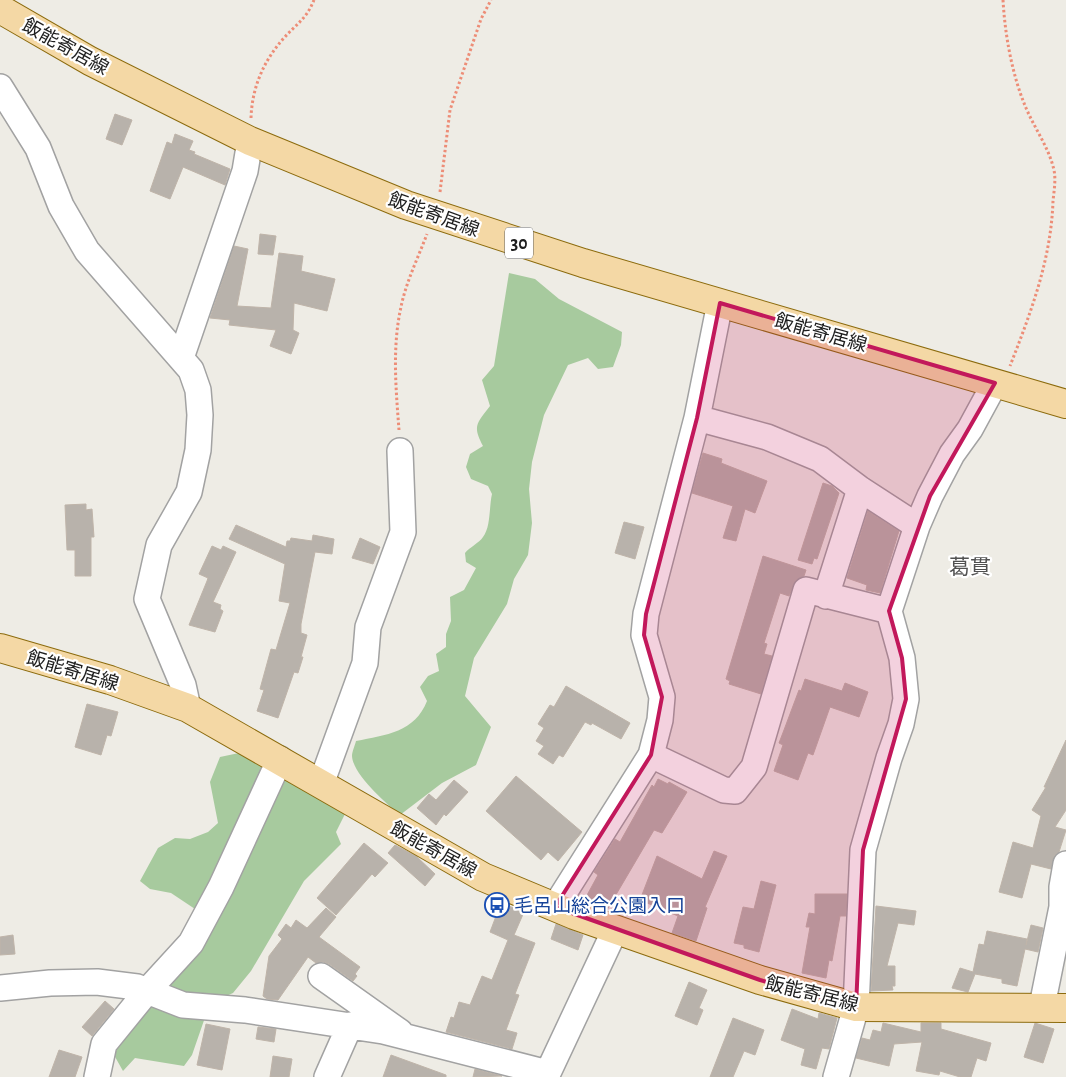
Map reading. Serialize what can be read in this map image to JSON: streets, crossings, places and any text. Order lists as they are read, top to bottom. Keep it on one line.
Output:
{"streets":{"main road":["飯能寄居線","30"]},"districts":["葛貫"],"places":{"bus stop":["毛呂山総合公園入口"]}}
